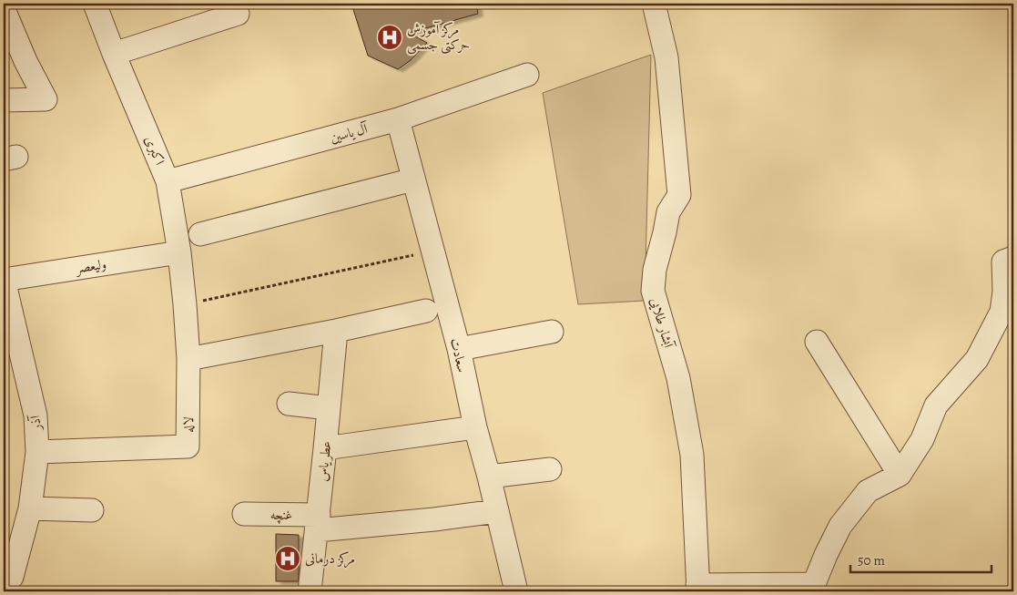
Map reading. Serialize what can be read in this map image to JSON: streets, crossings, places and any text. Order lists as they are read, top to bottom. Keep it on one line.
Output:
{"streets":{"street":["آل یاسین","اکبری","ولیعصر","آبشار طلایی","سعادت","آذر","لاله","عطر یاس","غنچه"]},"crossings":[["آل یاسین","اکبری"],["آل یاسین","سعادت"],["اکبری","ولیعصر"],["اکبری","لاله"],["ولیعصر","آذر"],["ولیعصر","لاله"],["سعادت","غنچه"],["آذر","لاله"],["عطر یاس","غنچه"]],"places":{"hospital":["مرکز آموزش حرکتی جسمی","مرکز درمانی"]},"scale_bar":"50 m"}
